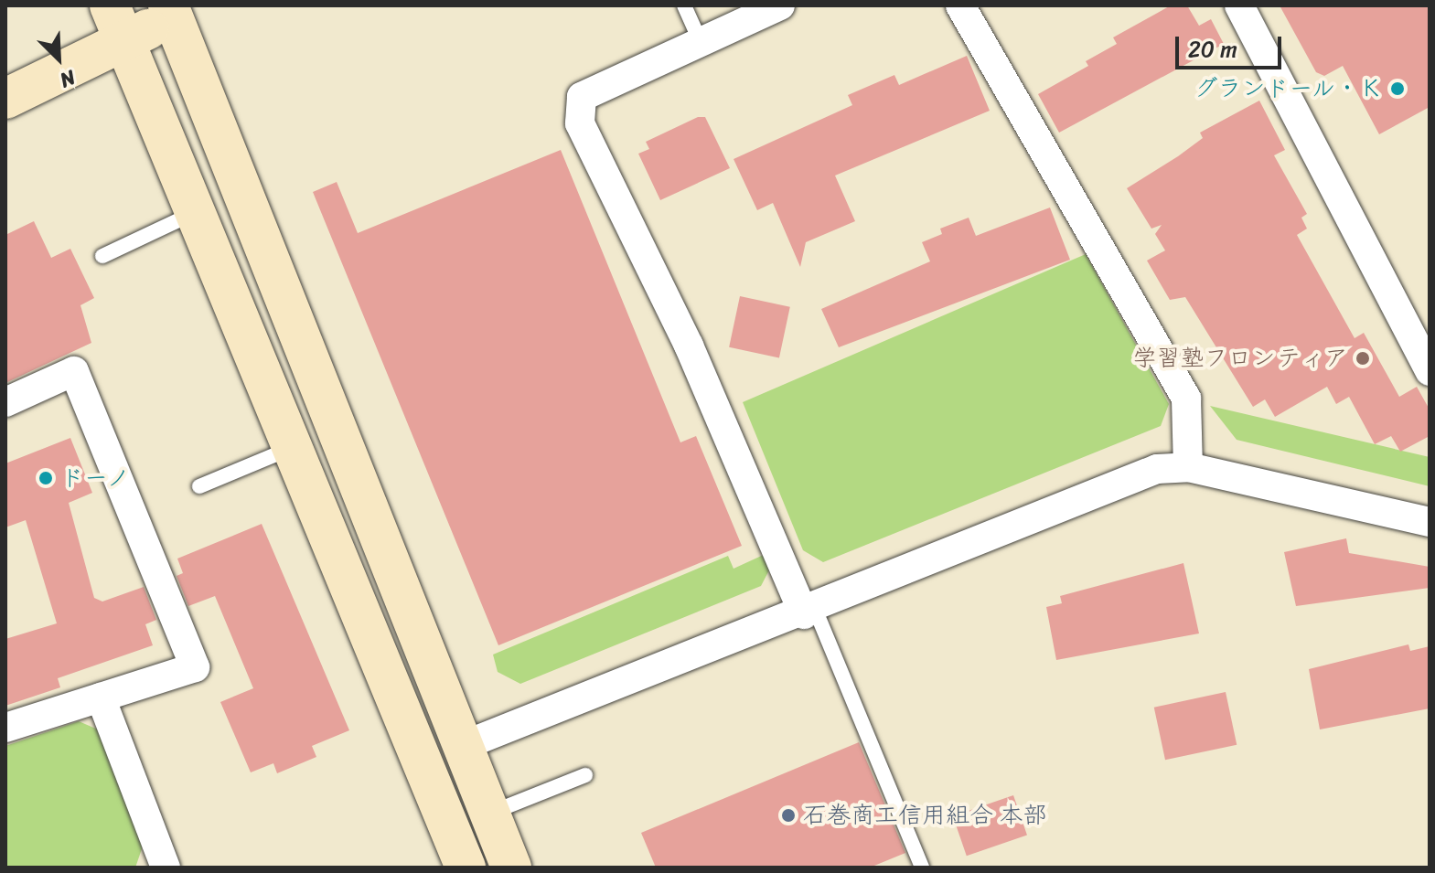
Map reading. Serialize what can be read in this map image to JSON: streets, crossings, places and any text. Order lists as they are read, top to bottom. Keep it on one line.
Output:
{"places":["グランドール・Ｋ","学習塾フロンティア","ドーノ","石巻商工信用組合 本部"],"scale_bar":"20 m","north":"bottom right"}
